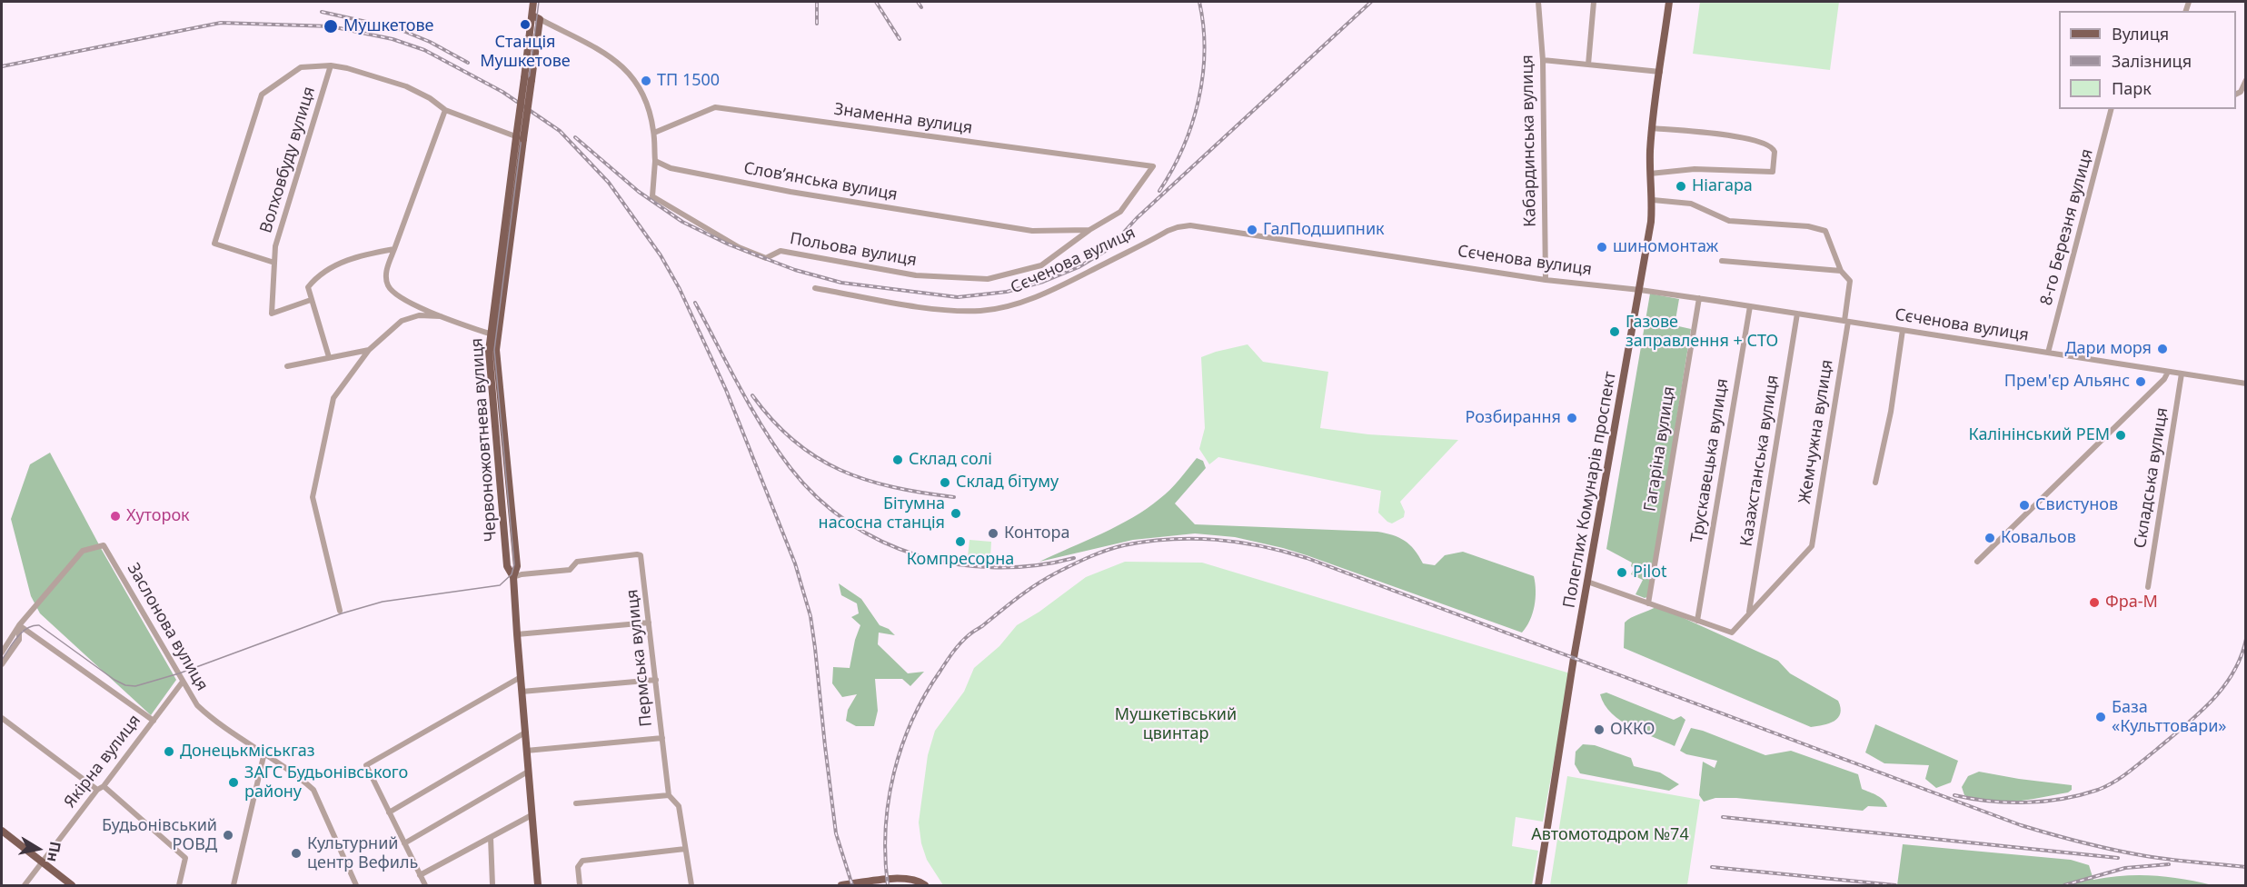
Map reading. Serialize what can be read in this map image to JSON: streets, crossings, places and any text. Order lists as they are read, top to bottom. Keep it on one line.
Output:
{"streets":{"main road":["Червоножовтнева вулиця","Полеглих Комунарів проспект"],"street":["Знаменна вулиця","Кабардинська вулиця","Волховбуду вулиця","Слов’янська вулиця","8-го Березня вулиця","Польова вулиця","Сєченова вулиця","Жемчужна вулиця","Гагаріна вулиця","Трускавецька вулиця","Казахстанська вулиця","Складська вулиця","Заслонова вулиця","Пермська вулиця","Якірна вулиця"]},"crossings":[["Знаменна вулиця","Слов’янська вулиця"],["Знаменна вулиця","Польова вулиця"],["Кабардинська вулиця","Сєченова вулиця"],["Волховбуду вулиця","Червоножовтнева вулиця"],["Слов’янська вулиця","Польова вулиця"],["8-го Березня вулиця","Сєченова вулиця"],["Сєченова вулиця","Жемчужна вулиця"],["Сєченова вулиця","Гагаріна вулиця"],["Сєченова вулиця","Трускавецька вулиця"],["Сєченова вулиця","Казахстанська вулиця"],["Сєченова вулиця","Складська вулиця"],["Сєченова вулиця","Полеглих Комунарів проспект"],["Жемчужна вулиця","Казахстанська вулиця"],["Червоножовтнева вулиця","Пермська вулиця"],["Заслонова вулиця","Якірна вулиця"]],"parks":["Мушкетівський цвинтар","Автомотодром №74"],"places":["Станція Мушкетове","Мушкетове","ТП 1500","Ніагара","ГалПодшипник","шиномонтаж","Газове заправлення + СТО","Дари моря","Прем'єр Альянс","Розбирання","Калінінський РЕМ","Склад солі","Склад бітуму","Свистунов","Бітумна насосна станція","Хуторок","Контора","Ковальов","Компресорна","Pilot","Фра-М","База «Культтовари»","ОККО","Донецькміськгаз","ЗАГС Будьонівського району","Будьонівський РОВД","Культурний центр Вефиль"],"legend":["Вулиця","Залізниця","Парк"],"north":"right"}
